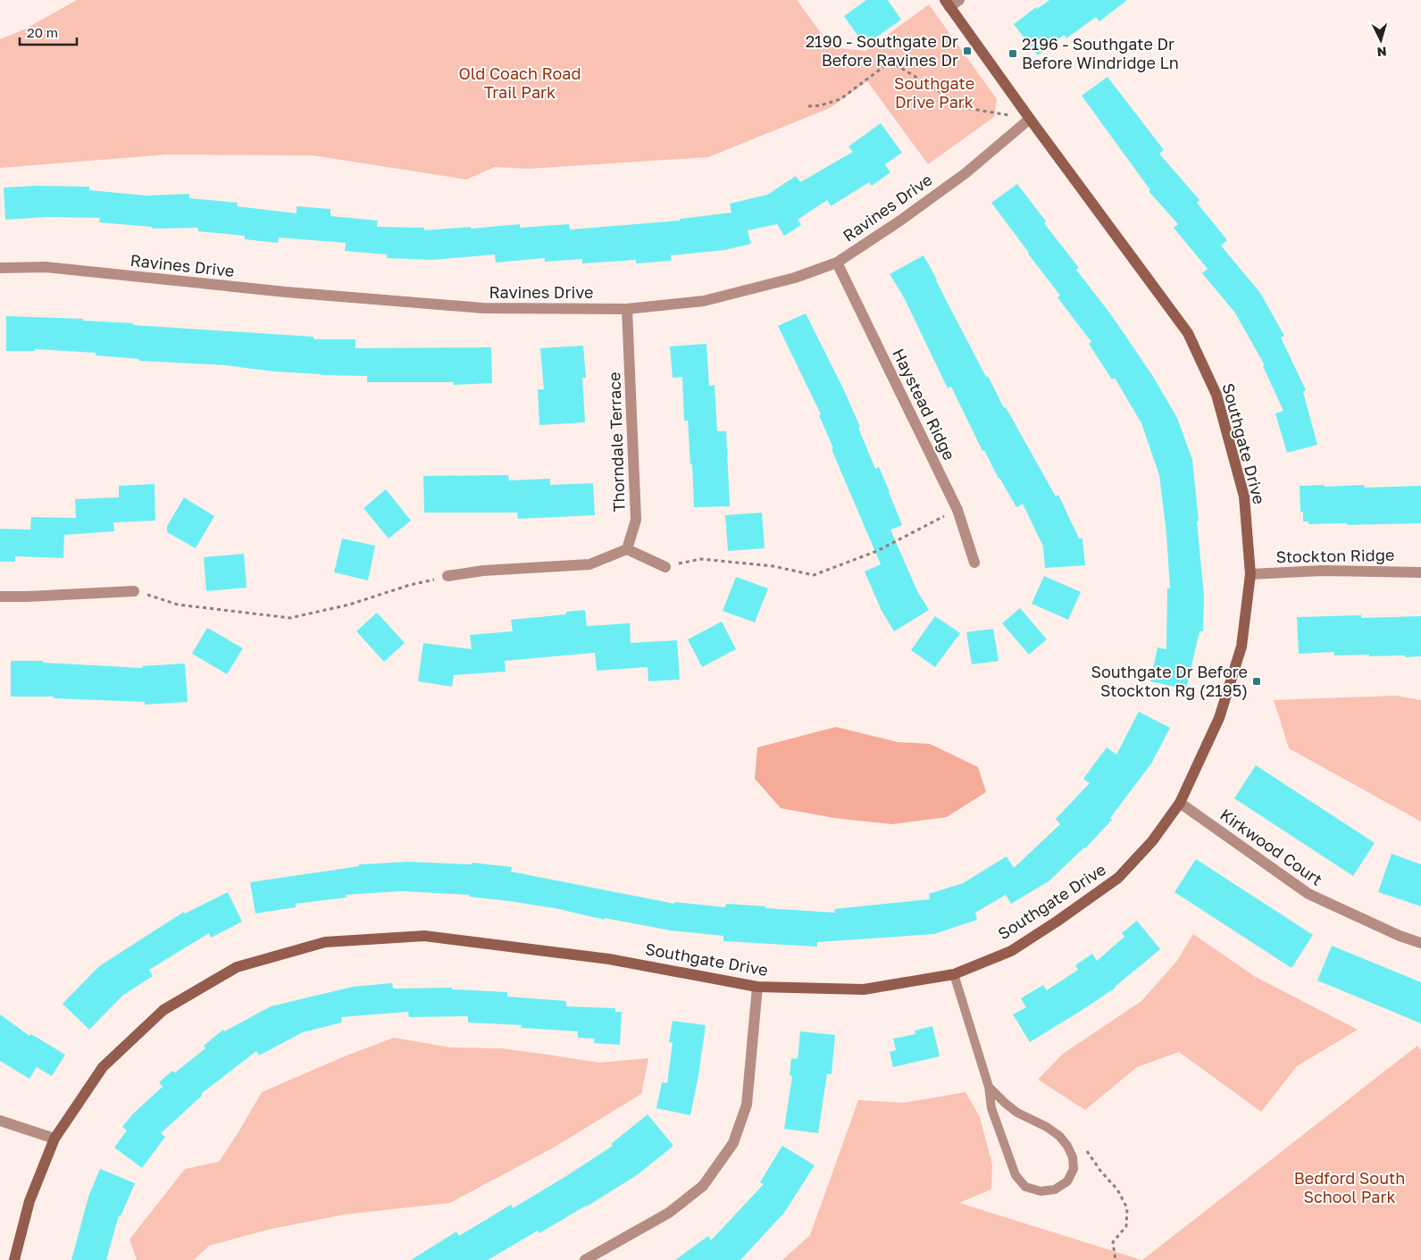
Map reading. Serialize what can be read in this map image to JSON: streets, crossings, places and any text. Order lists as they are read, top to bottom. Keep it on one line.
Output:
{"streets":{"street":["Ravines Drive","Haystead Ridge","Thorndale Terrace","Southgate Drive","Stockton Ridge","Kirkwood Court"]},"crossings":[["Ravines Drive","Haystead Ridge"],["Ravines Drive","Thorndale Terrace"],["Ravines Drive","Southgate Drive"],["Southgate Drive","Stockton Ridge"],["Southgate Drive","Kirkwood Court"]],"parks":["Old Coach Road Trail Park","Southgate Drive Park","Bedford South School Park"],"places":{"transit":["2190 - Southgate Dr Before Ravines Dr","2196 - Southgate Dr Before Windridge Ln","Southgate Dr Before Stockton Rg (2195)"]},"scale_bar":"20 m","north":"bottom"}
